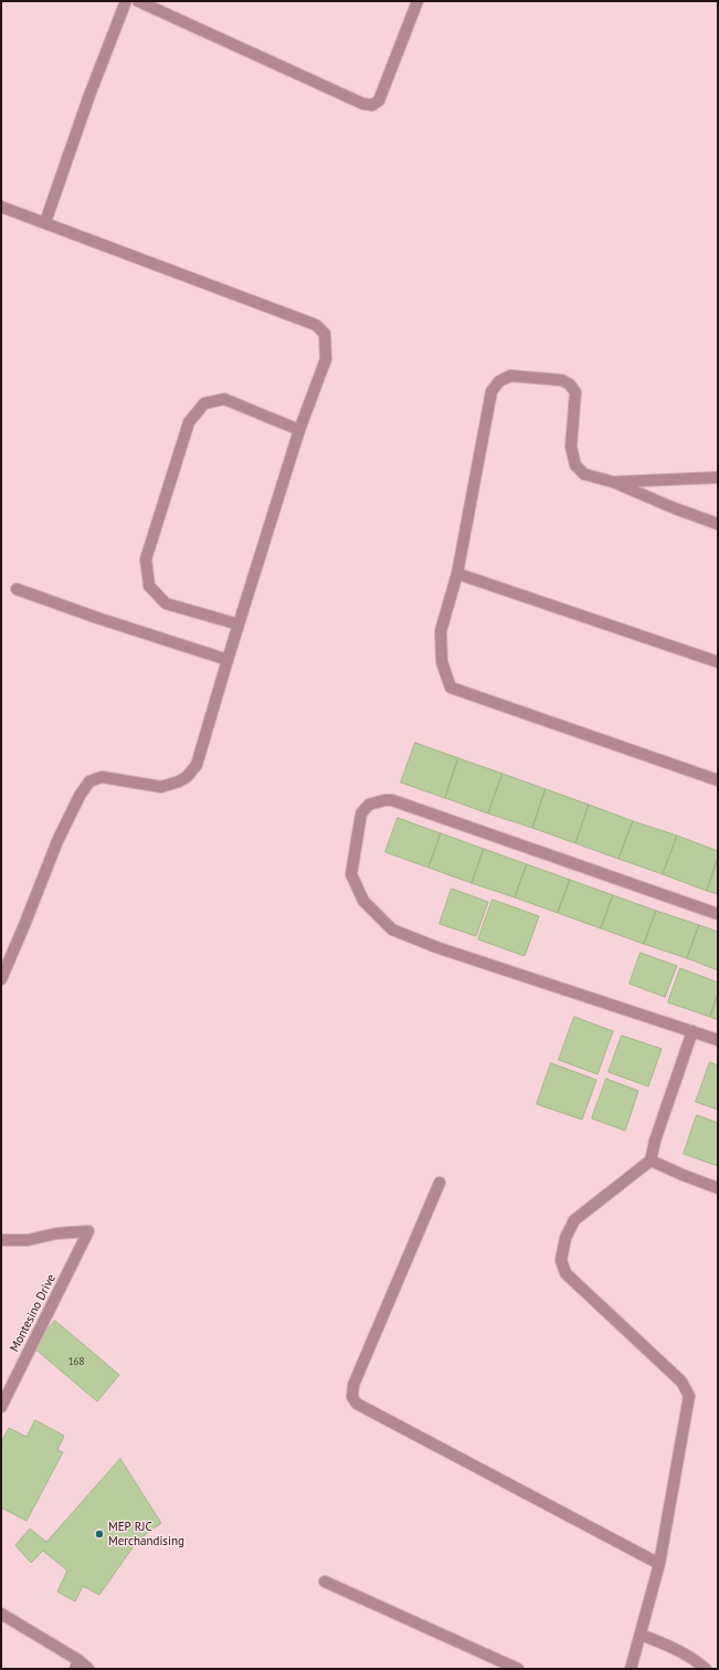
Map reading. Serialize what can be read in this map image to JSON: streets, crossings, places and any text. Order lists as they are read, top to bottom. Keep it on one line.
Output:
{"streets":{"street":["Montesino Drive"]},"places":["MEP RJC Merchandising"],"house_numbers":["168"]}
